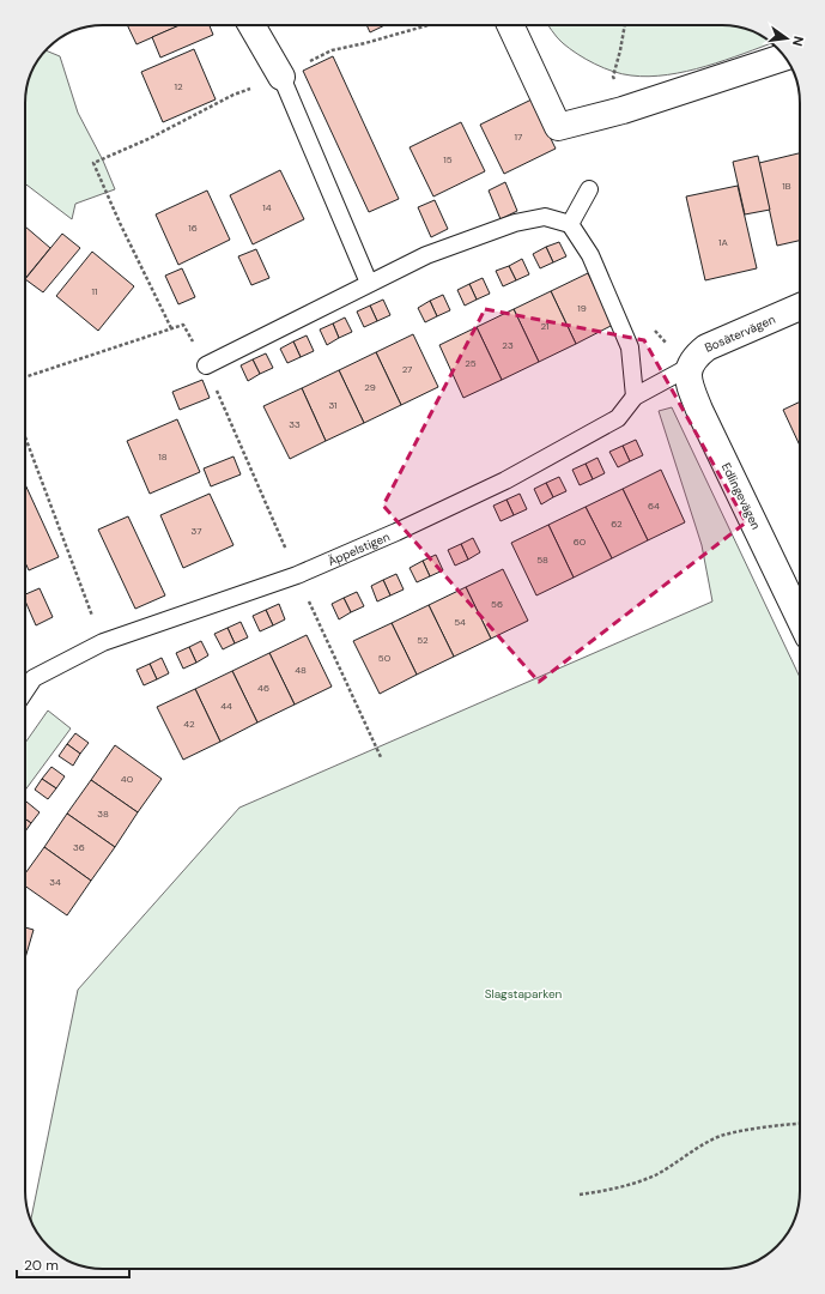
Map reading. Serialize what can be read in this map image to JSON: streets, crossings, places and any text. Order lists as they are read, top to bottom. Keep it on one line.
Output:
{"streets":{"street":["Bosätervägen","Edlingevägen"],"lane":["Äppelstigen"]},"crossings":[["Bosätervägen","Edlingevägen"],["Bosätervägen","Äppelstigen"],["Edlingevägen","Äppelstigen"]],"parks":["Slagstaparken"],"house_numbers":["12","17","15","1B","14","16","1A","11","19","21","23","25","27","29","31","33","18","64","62","37","60","58","56","54","52","50","48","46","44","42","40","38","36","34"],"scale_bar":"20 m","north":"right"}
